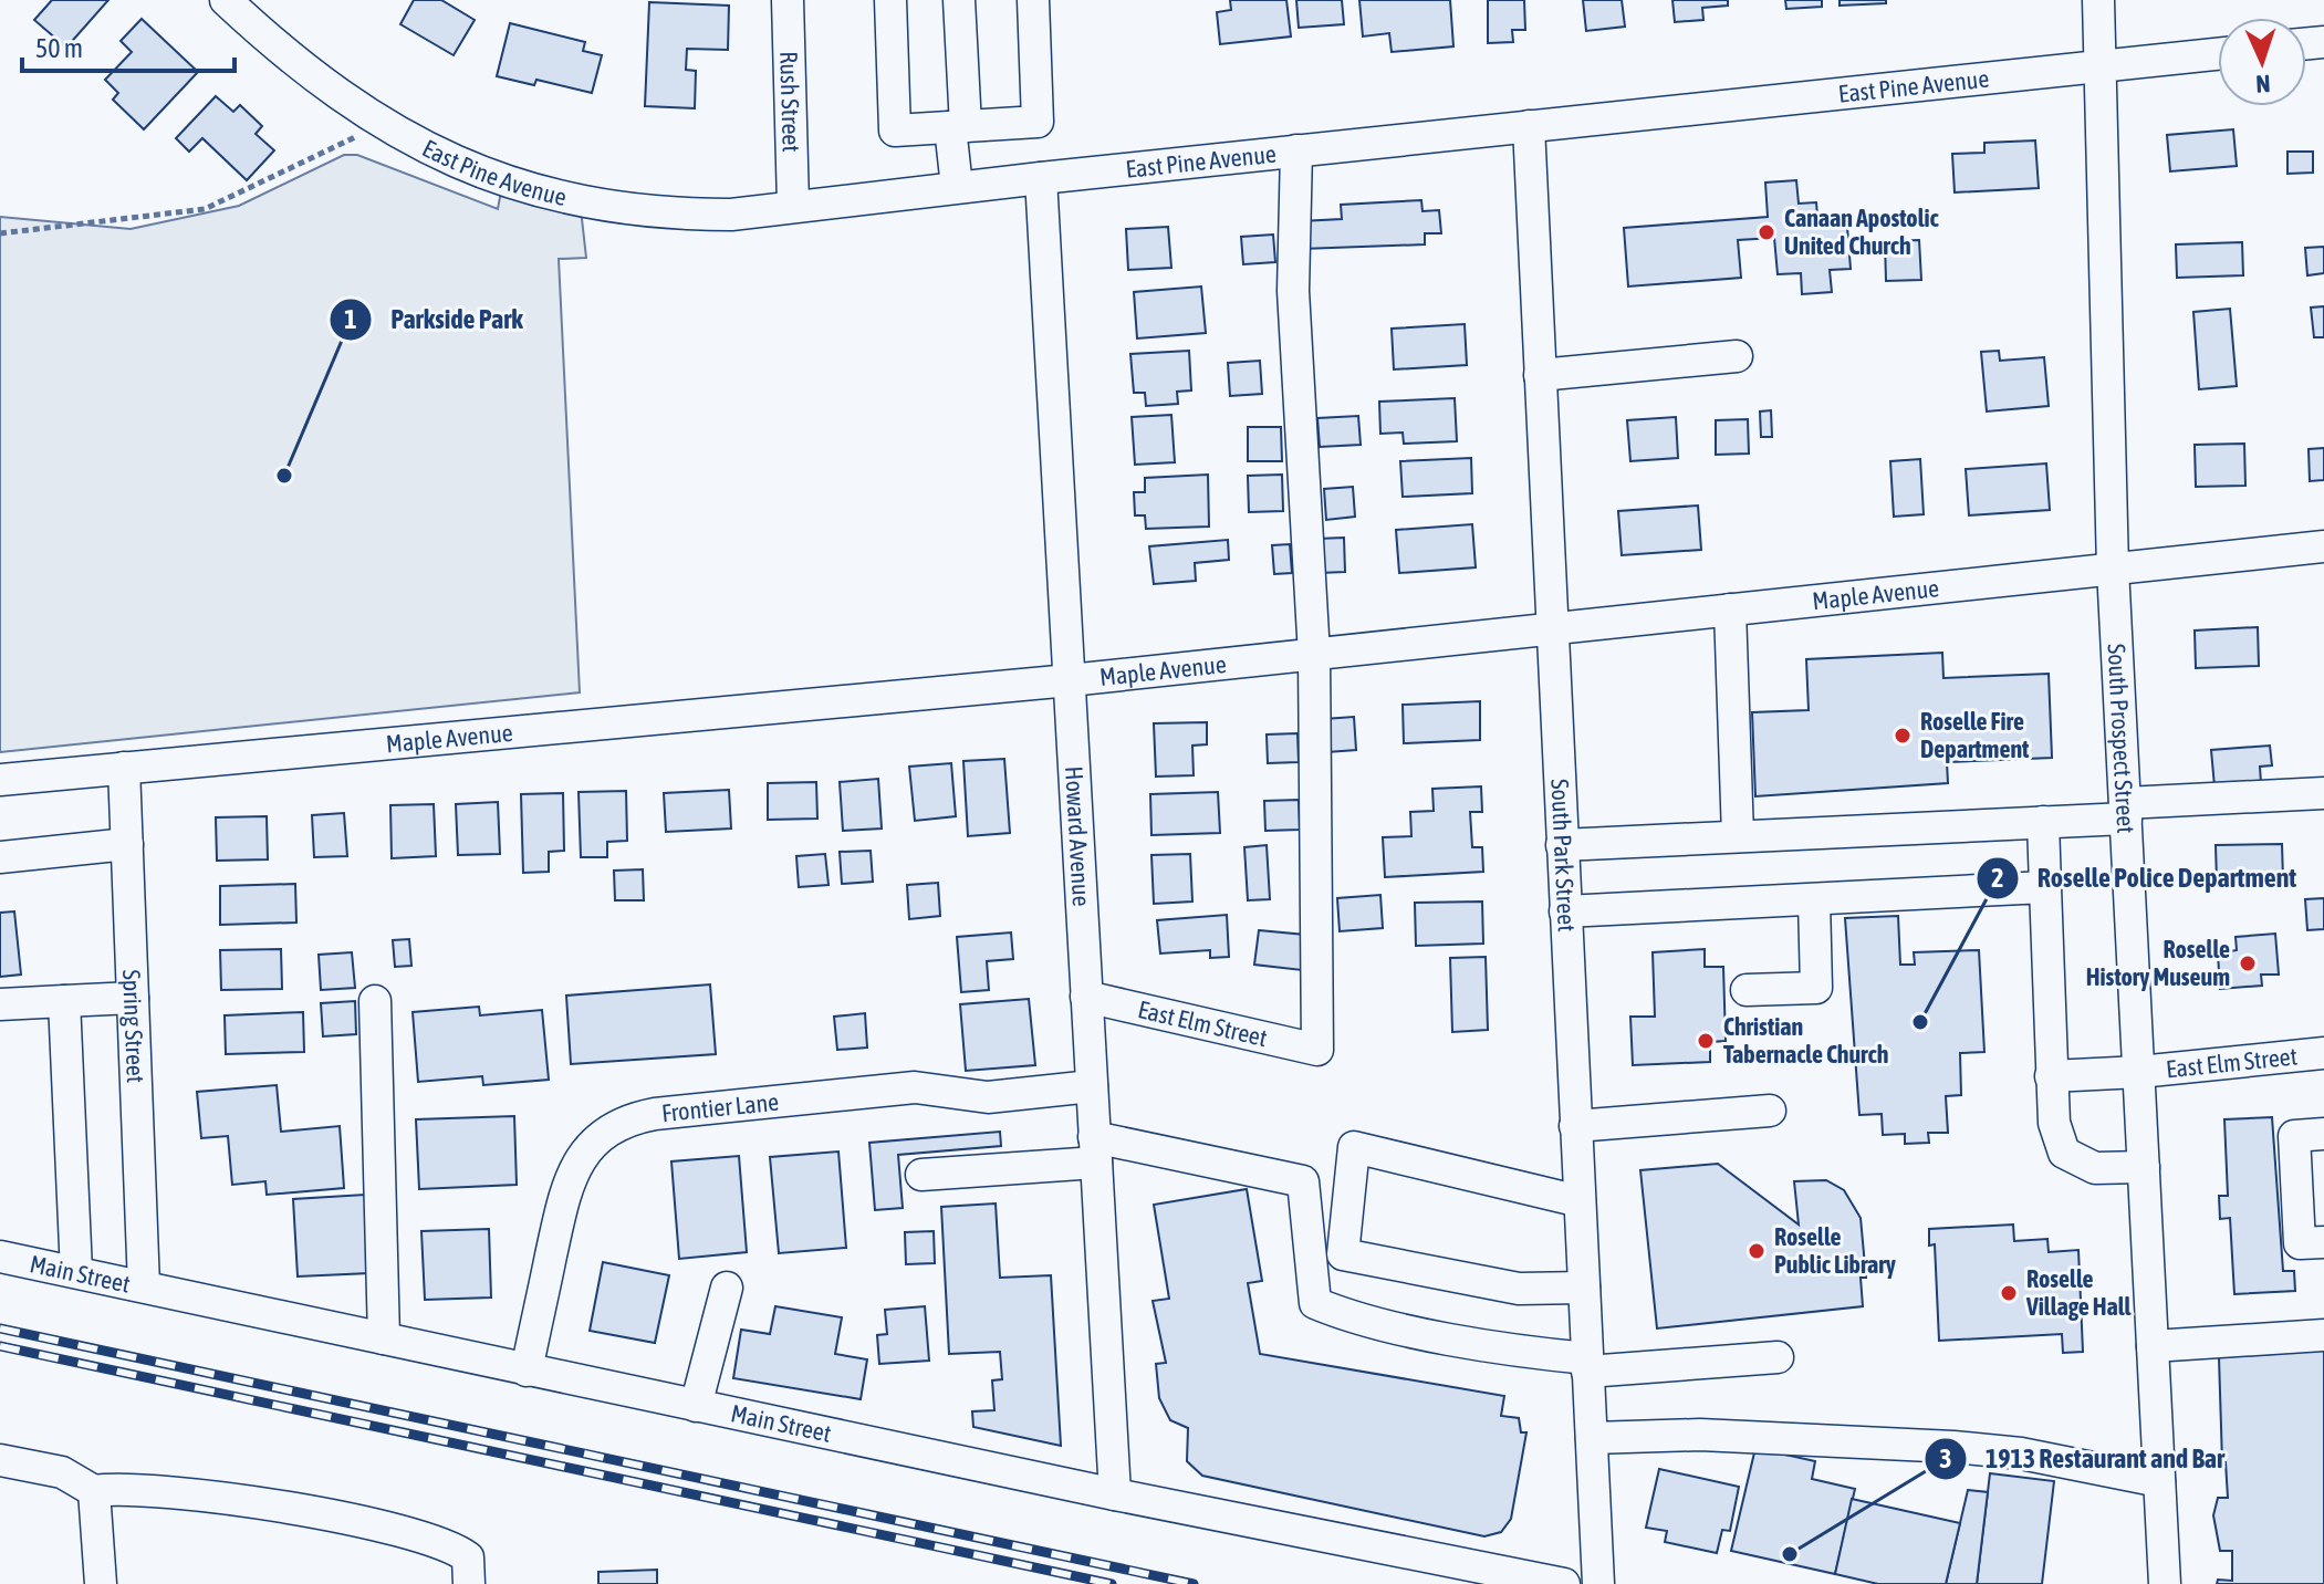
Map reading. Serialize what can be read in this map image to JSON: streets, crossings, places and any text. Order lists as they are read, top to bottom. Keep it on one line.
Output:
{"streets":{"street":["East Pine Avenue","Rush Street","Maple Avenue","South Prospect Street","Howard Avenue","South Park Street","East Elm Street","Spring Street","Frontier Lane","Main Street"]},"crossings":[["East Pine Avenue","Rush Street"],["East Pine Avenue","South Prospect Street"],["East Pine Avenue","Howard Avenue"],["East Pine Avenue","South Park Street"],["Maple Avenue","South Prospect Street"],["Maple Avenue","Howard Avenue"],["Maple Avenue","South Park Street"],["Maple Avenue","East Elm Street"],["Maple Avenue","Spring Street"],["South Prospect Street","East Elm Street"],["Howard Avenue","East Elm Street"],["Howard Avenue","Frontier Lane"],["Howard Avenue","Main Street"],["Spring Street","Main Street"],["Frontier Lane","Main Street"]],"places":["Canaan Apostolic United Church","Parkside Park","Roselle Fire Department","Roselle History Museum","Roselle Police Department","Christian Tabernacle Church","Roselle Public Library","Roselle Village Hall","1913 Restaurant and Bar"],"scale_bar":"50 m","north":"bottom"}
